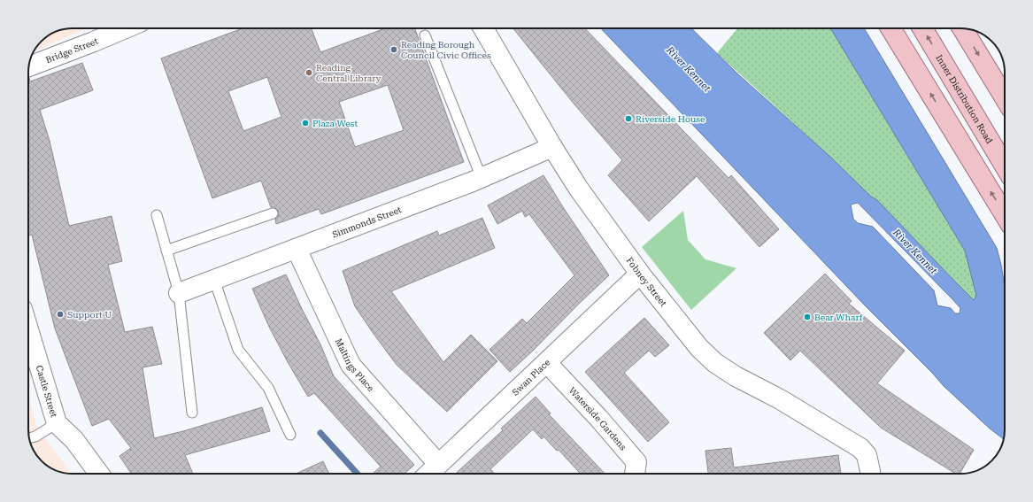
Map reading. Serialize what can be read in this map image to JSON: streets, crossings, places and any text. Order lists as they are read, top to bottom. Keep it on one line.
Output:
{"streets":{"main road":["Inner Distribution Road"],"street":["Bridge Street","Simmonds Street","Fobney Street","Maltings Place","Swan Place","Castle Street","Waterside Gardens"]},"crossings":[["Simmonds Street","Fobney Street"],["Simmonds Street","Maltings Place"],["Fobney Street","Swan Place"],["Maltings Place","Swan Place"],["Swan Place","Waterside Gardens"]],"water":["River Kennet"],"places":["Reading Borough Council Civic Offices","Reading Central Library","Riverside House","Plaza West","Support U","Bear Wharf"]}
